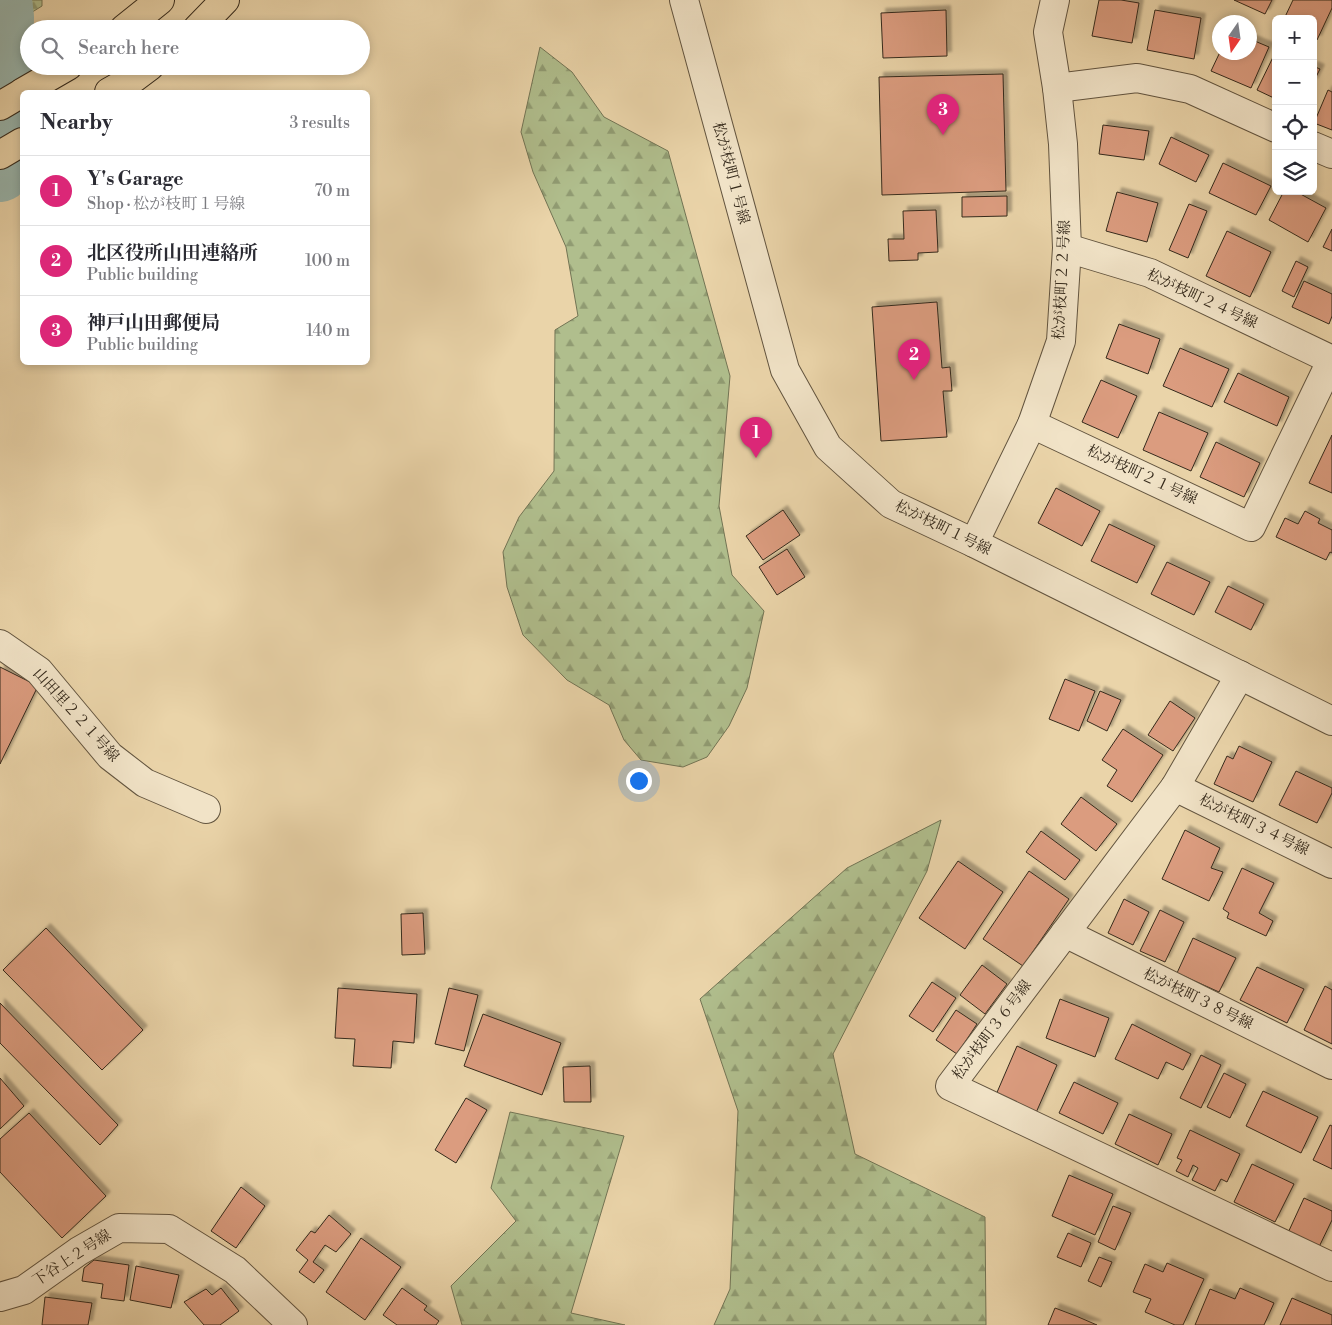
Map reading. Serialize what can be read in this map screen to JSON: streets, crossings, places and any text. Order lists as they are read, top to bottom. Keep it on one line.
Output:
{"streets":{"street":["松が枝町１号線","松が枝町２２号線","松が枝町２４号線","松が枝町２１号線","山田里２２１号線","松が枝町３４号線","松が枝町３８号線","松が枝町３６号線","下谷上２号線"]},"crossings":[["松が枝町１号線","松が枝町２２号線"],["松が枝町１号線","松が枝町３６号線"],["松が枝町２２号線","松が枝町２４号線"],["松が枝町２２号線","松が枝町２１号線"],["松が枝町２４号線","松が枝町２１号線"],["松が枝町３４号線","松が枝町３６号線"],["松が枝町３８号線","松が枝町３６号線"]],"north":"bottom","page":{"map_buttons":["+","−"],"search":"Search here","heading":["Nearby","3 results"],"pins":["3","2","1"],"list":[{"mark":"1","name":"Y's Garage","note":"Shop · 松が枝町１号線","value":"70 m"},{"mark":"2","name":"北区役所山田連絡所","note":"Public building","value":"100 m"},{"mark":"3","name":"神戸山田郵便局","note":"Public building","value":"140 m"}]}}
